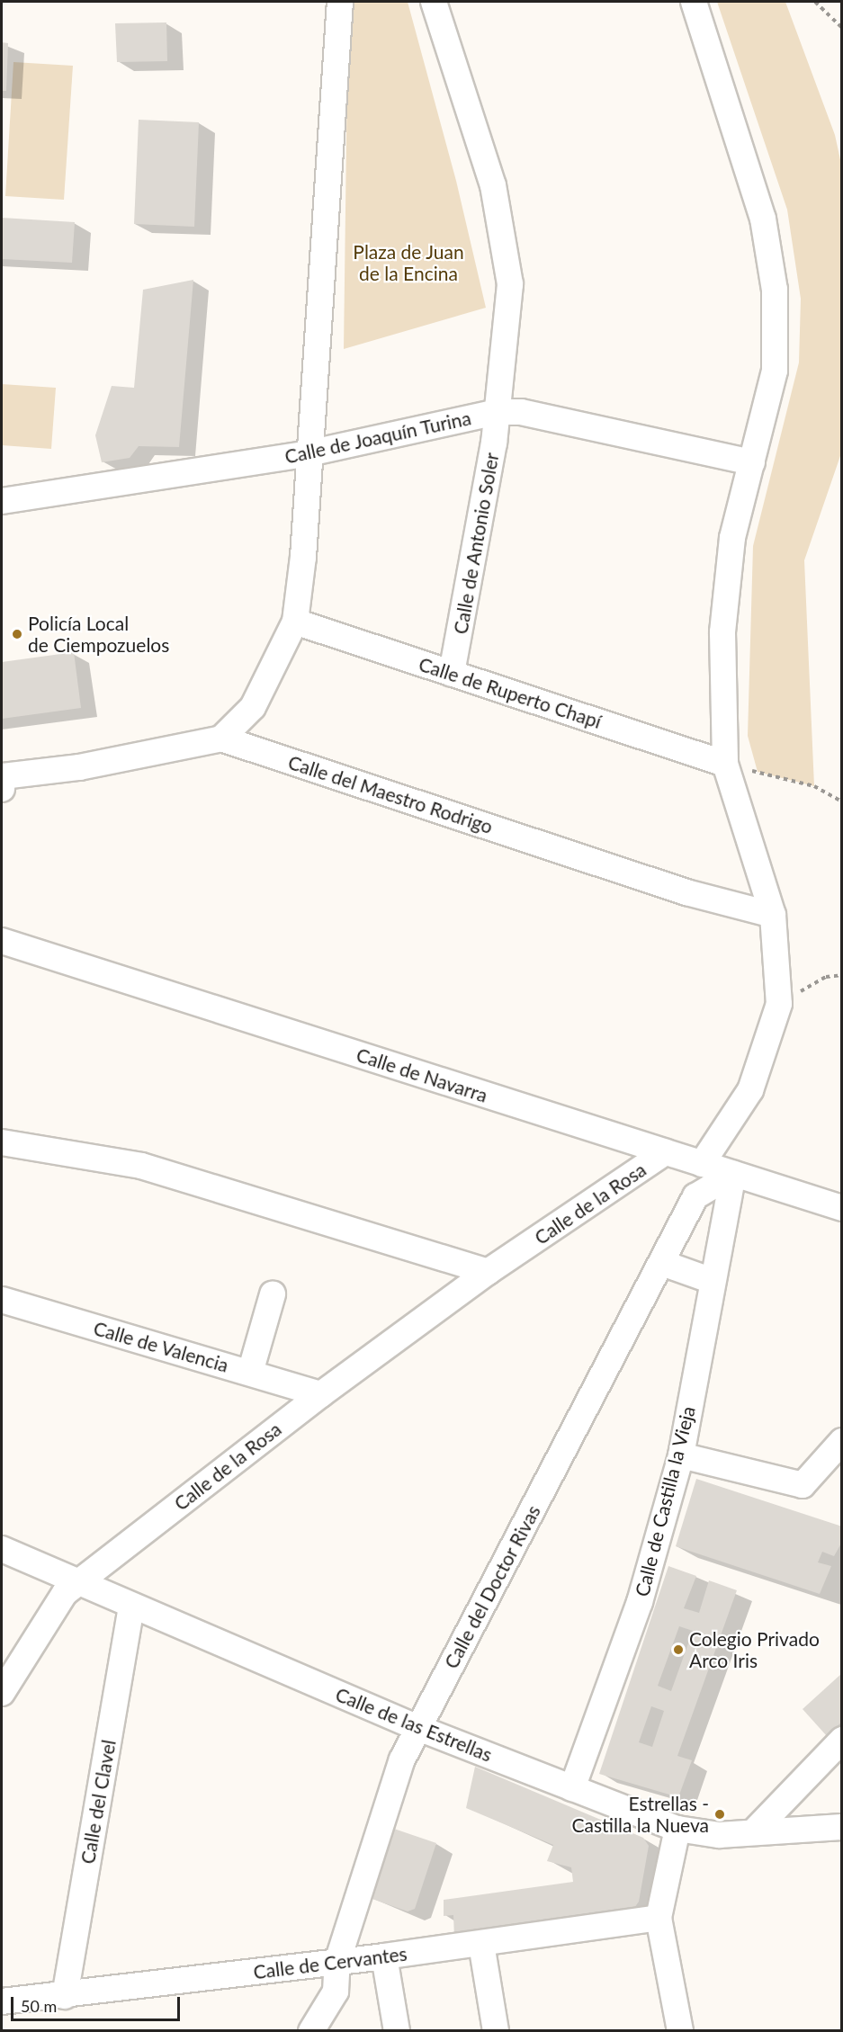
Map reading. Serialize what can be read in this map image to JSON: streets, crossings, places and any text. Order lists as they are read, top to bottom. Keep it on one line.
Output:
{"streets":{"street":["Calle de Joaquín Turina","Calle de Antonio Soler","Calle de Ruperto Chapí","Calle del Maestro Rodrigo","Calle de Navarra","Calle de la Rosa","Calle de Valencia","Calle de Castilla la Vieja","Calle del Doctor Rivas","Calle de las Estrellas","Calle del Clavel","Calle de Cervantes"]},"crossings":[["Calle de Joaquín Turina","Calle de Antonio Soler"],["Calle de Antonio Soler","Calle de Ruperto Chapí"],["Calle de Navarra","Calle de la Rosa"],["Calle de Navarra","Calle de Castilla la Vieja"],["Calle de Navarra","Calle del Doctor Rivas"],["Calle de la Rosa","Calle de Valencia"],["Calle de la Rosa","Calle de las Estrellas"],["Calle de Castilla la Vieja","Calle del Doctor Rivas"],["Calle de Castilla la Vieja","Calle de las Estrellas"],["Calle del Doctor Rivas","Calle de las Estrellas"],["Calle del Doctor Rivas","Calle de Cervantes"],["Calle de las Estrellas","Calle del Clavel"],["Calle del Clavel","Calle de Cervantes"]],"parks":["Plaza de Juan de la Encina"],"places":["Policía Local de Ciempozuelos","Colegio Privado Arco Iris","Estrellas - Castilla la Nueva"],"scale_bar":"50 m"}
